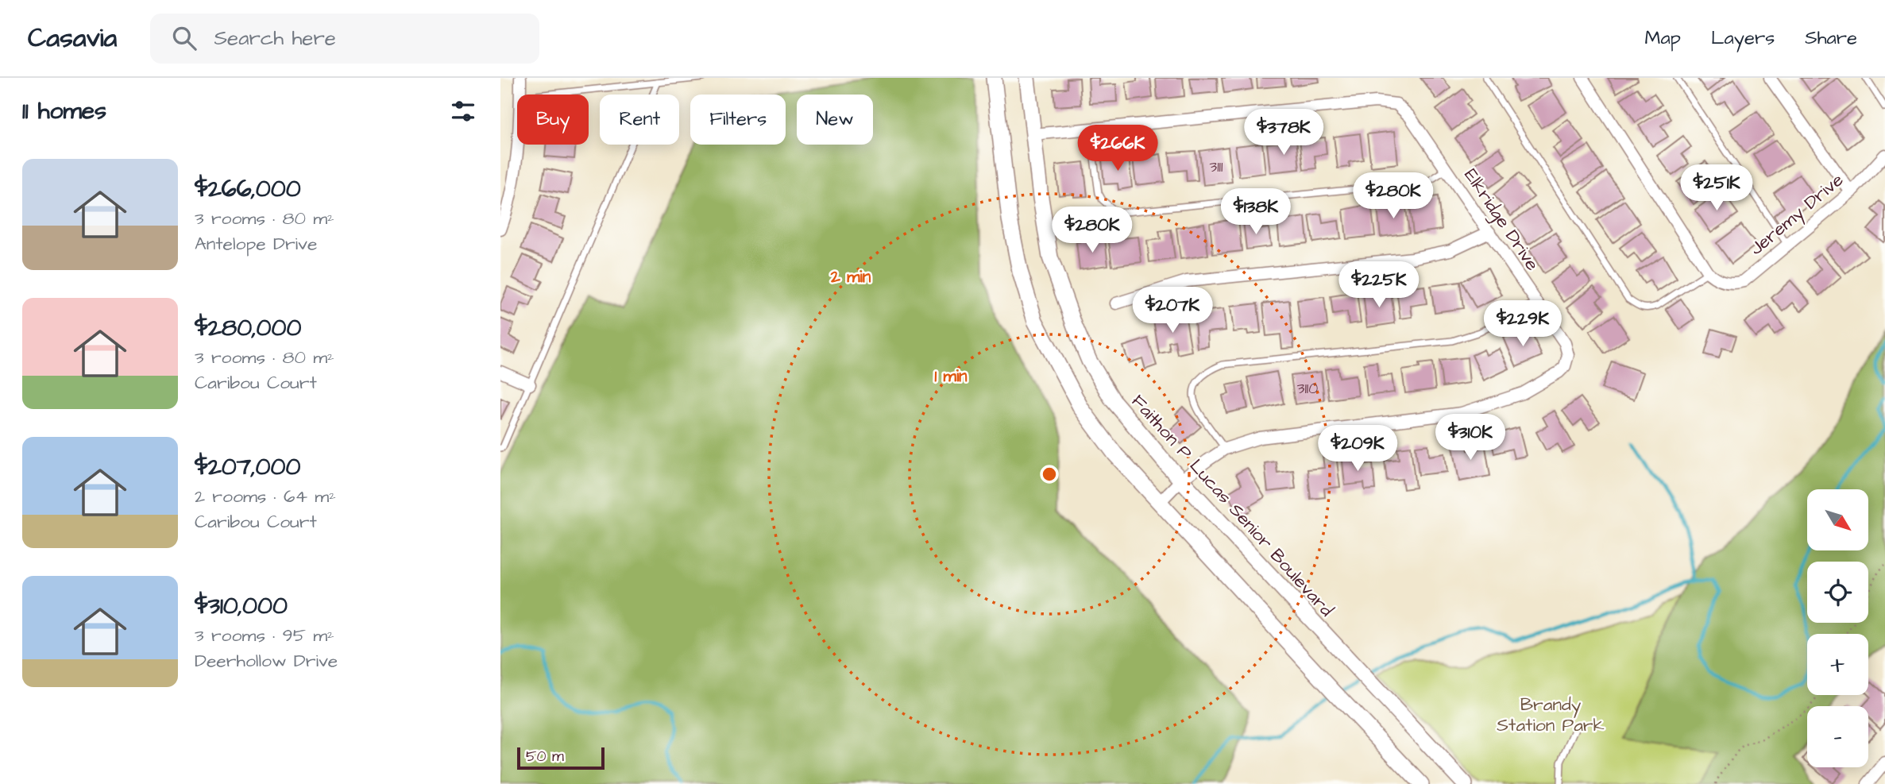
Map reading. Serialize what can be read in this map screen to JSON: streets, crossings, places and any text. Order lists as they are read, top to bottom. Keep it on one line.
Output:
{"streets":{"main road":["Faithon P Lucas Senior Boulevard"],"street":["Jeremy Drive","Elkridge Drive"]},"parks":["Brandy Station Park"],"house_numbers":["3111","3110"],"scale_bar":"50 m","north":"bottom right","page":{"header":"Casavia","search":"Search here","nav":["Map","Layers","Share"],"heading":"11 homes","chip":["Buy","Rent","Filters","New"],"price":["$378K","$266K","$251K","$280K","$138K","$280K","$225K","$207K","$229K","$310K","$209K"],"list":[{"name":"$266,000","note":"3 rooms · 80 m² · Antelope Drive"},{"name":"$280,000","note":"3 rooms · 80 m² · Caribou Court"},{"name":"$207,000","note":"2 rooms · 64 m² · Caribou Court"},{"name":"$310,000","note":"3 rooms · 95 m² · Deerhollow Drive"}],"map_buttons":["+","−"],"scale":"50 m"},"rings":["2 min","1 min"]}
